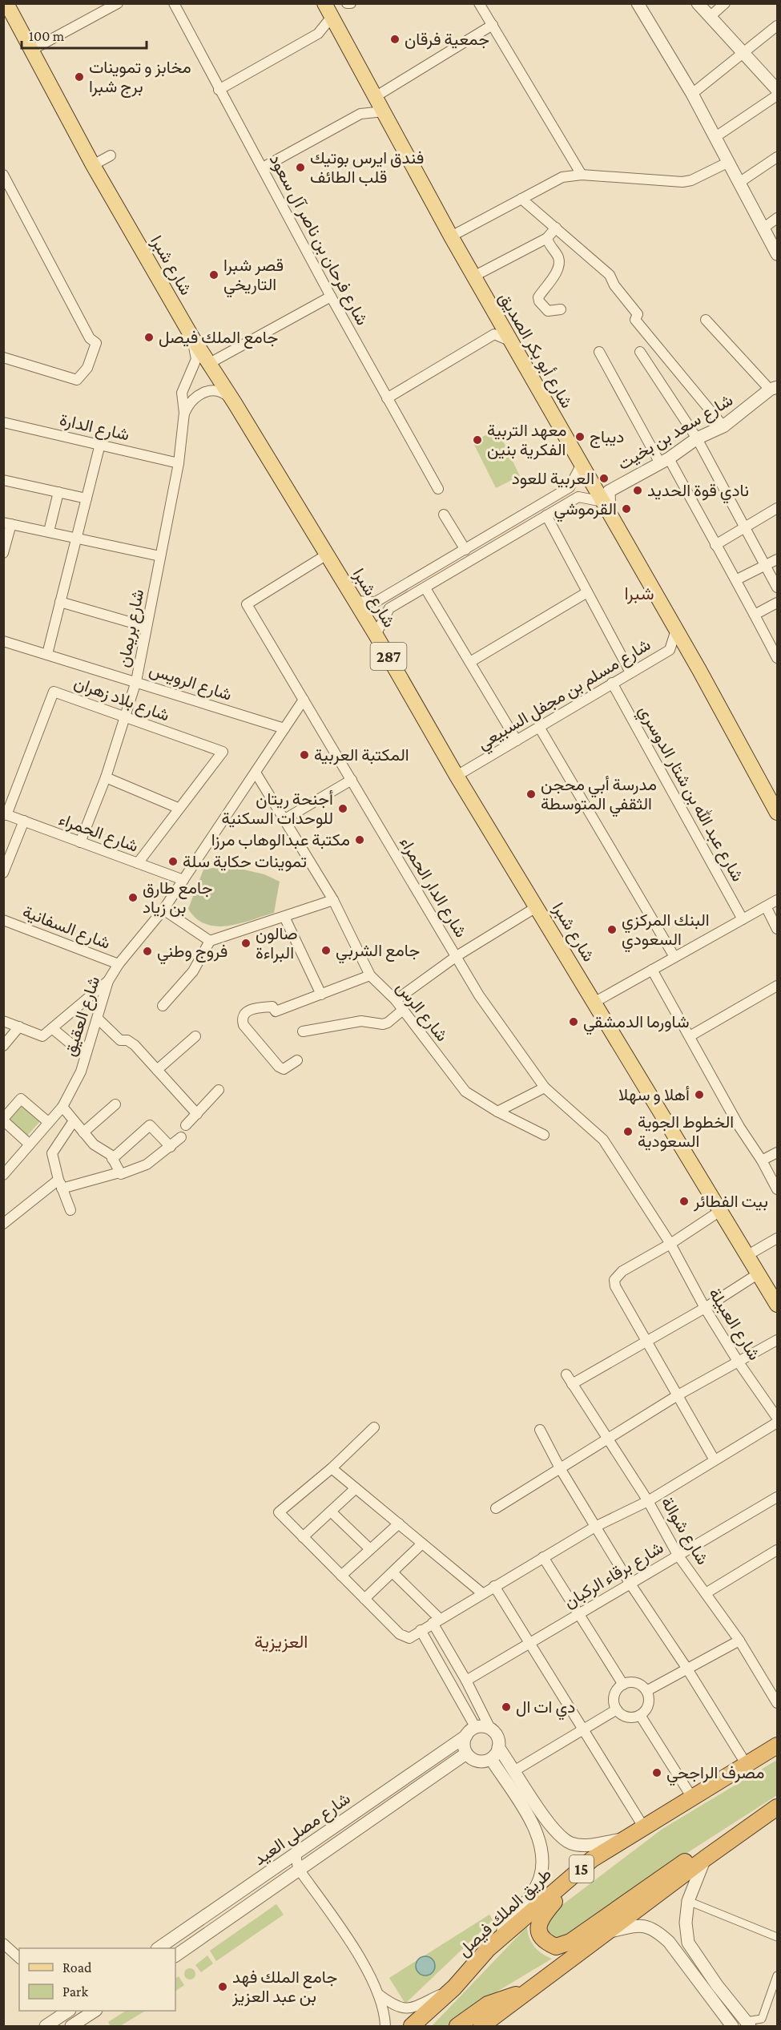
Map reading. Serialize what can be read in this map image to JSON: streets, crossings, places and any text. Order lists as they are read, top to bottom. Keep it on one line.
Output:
{"streets":{"highway":["15","طريق الملك فيصل"],"main road":["شارع شبرا","شارع أبو بكر الصديق","287"],"street":["شارع فرحان بن ناصر آل سعود","شارع الدارة","شارع سعد بن بخيت","شارع بريمان","شارع الرويس","شارع مسلم بن مجفل السبيعي","شارع بلاد زهران","شارع عبد الله بن شتار الدوسري","شارع الحمراء","شارع الدار الحمراء","شارع السفانية","شارع الرس","شارع العقيق","شارع العبيلة","شارع شوالة","شارع برقاء الركبان","شارع مصلى العيد"]},"crossings":[["شارع شبرا","شارع بريمان"],["شارع شبرا","شارع مسلم بن مجفل السبيعي"],["شارع شبرا","شارع الدار الحمراء"],["شارع أبو بكر الصديق","شارع سعد بن بخيت"],["شارع أبو بكر الصديق","شارع مسلم بن مجفل السبيعي"],["شارع الدارة","شارع بريمان"],["شارع بريمان","شارع الرويس"],["شارع بريمان","شارع بلاد زهران"],["شارع بريمان","شارع الحمراء"],["شارع الرويس","شارع العقيق"],["شارع مسلم بن مجفل السبيعي","شارع عبد الله بن شتار الدوسري"],["شارع بلاد زهران","شارع الحمراء"],["شارع الحمراء","شارع العقيق"],["شارع الدار الحمراء","شارع العقيق"],["شارع الدار الحمراء","شارع العبيلة"],["شارع السفانية","شارع العقيق"],["شارع الرس","شارع العقيق"],["شارع شوالة","شارع برقاء الركبان"]],"districts":["شبرا","العزيزية"],"places":["جمعية فرقان","مخابز و تموينات برج شبرا","فندق ايرس بوتيك قلب الطائف","قصر شبرا التاريخي","جامع الملك فيصل","ديباج","معهد التربية الفكرية بنين","العربية للعود","نادي قوة الحديد","القرموشي","المكتبة العربية","مدرسة أبي محجن الثقفي المتوسطة","أجنحة ريتان للوحدات السكنية","مكتبة عبدالوهاب مرزا","تموينات حكاية سلة","جامع طارق بن زياد","البنك المركزي السعودي","صالون البراءة","جامع الشربي","فروج وطني","شاورما الدمشقي","أهلا و سهلا","الخطوط الجوية السعودية","بيت الفطائر","دي ات ال","مصرف الراجحي","جامع الملك فهد بن عبد العزيز"],"legend":["Road","Park"],"scale_bar":"100 m"}
